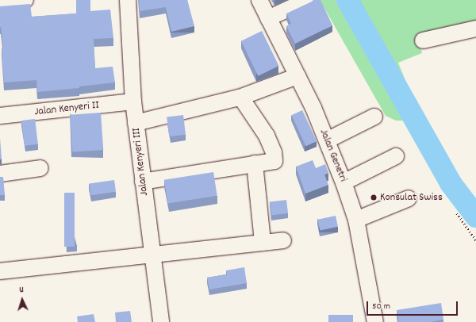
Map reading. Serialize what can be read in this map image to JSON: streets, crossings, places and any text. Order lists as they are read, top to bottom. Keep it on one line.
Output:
{"streets":{"street":["Jalan Kenyeri II","Jalan Genetri","Jalan Kenyeri III"]},"crossings":[["Jalan Kenyeri II","Jalan Kenyeri III"]],"places":["Konsulat Swiss"],"scale_bar":"50 m","north":"top"}
